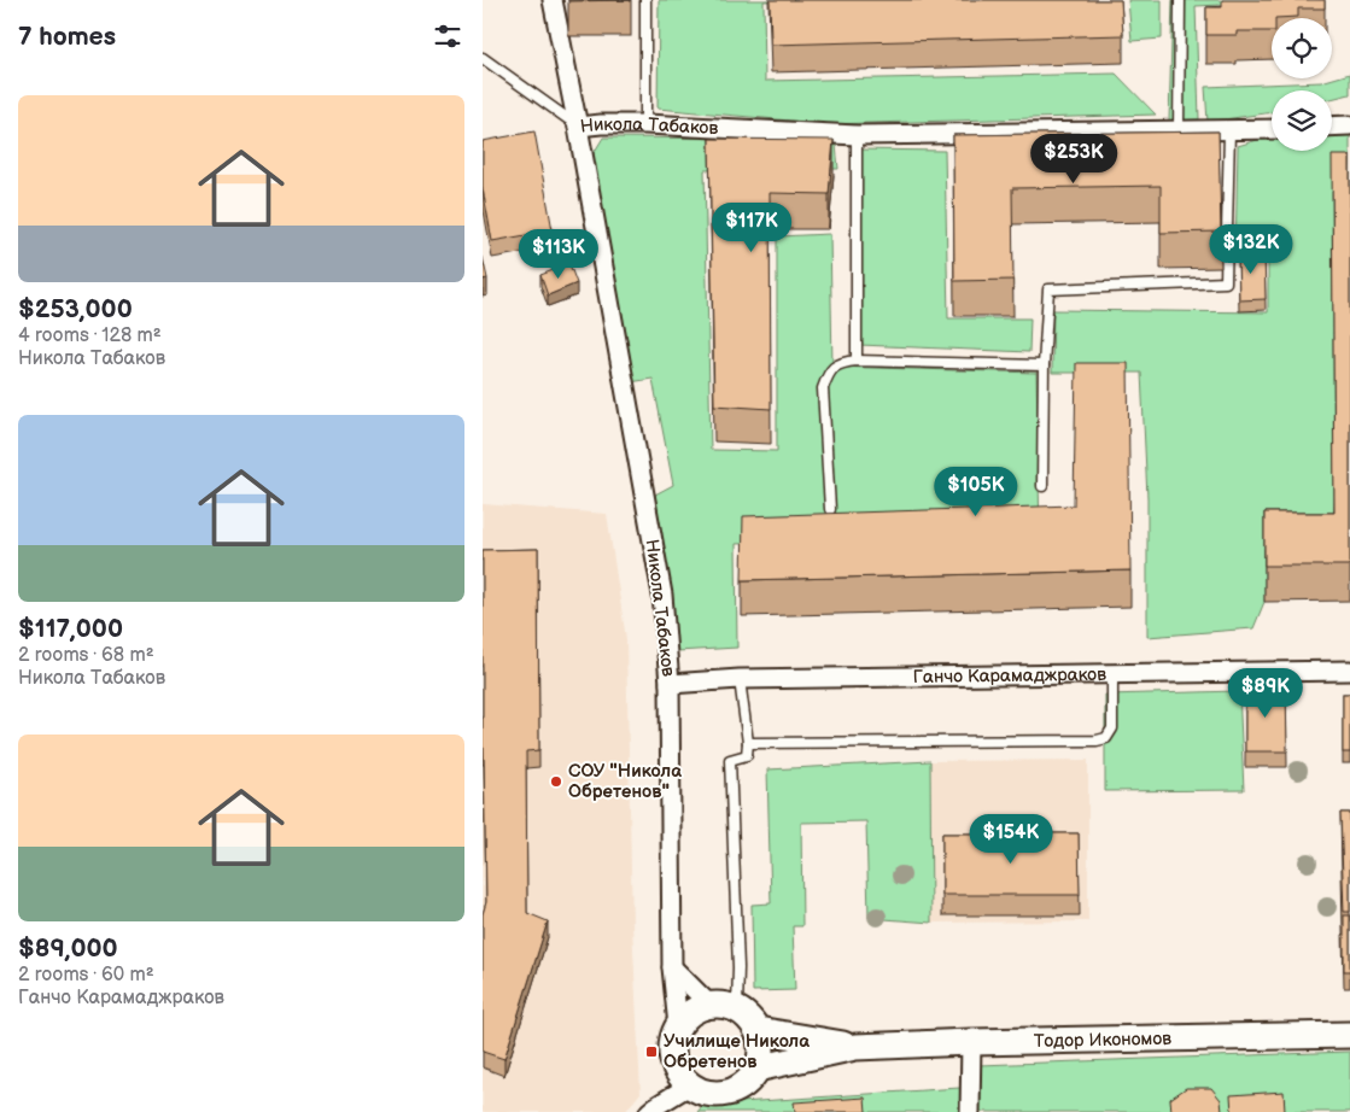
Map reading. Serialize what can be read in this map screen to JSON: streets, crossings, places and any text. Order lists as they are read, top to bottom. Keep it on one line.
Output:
{"streets":{"street":["Никола Табаков","Ганчо Карамаджраков","Тодор Икономов"]},"crossings":[["Никола Табаков","Ганчо Карамаджраков"]],"places":{"other":["СОУ \"Никола Обретенов\""],"transit":["Училище Никола Обретенов"]},"page":{"heading":"7 homes","list":[{"name":"$253,000","note":"4 rooms · 128 m² · Никола Табаков"},{"name":"$117,000","note":"2 rooms · 68 m² · Никола Табаков"},{"name":"$89,000","note":"2 rooms · 60 m² · Ганчо Карамаджраков"}],"price":["$253K","$117K","$132K","$113K","$105K","$89K","$154K"]}}
